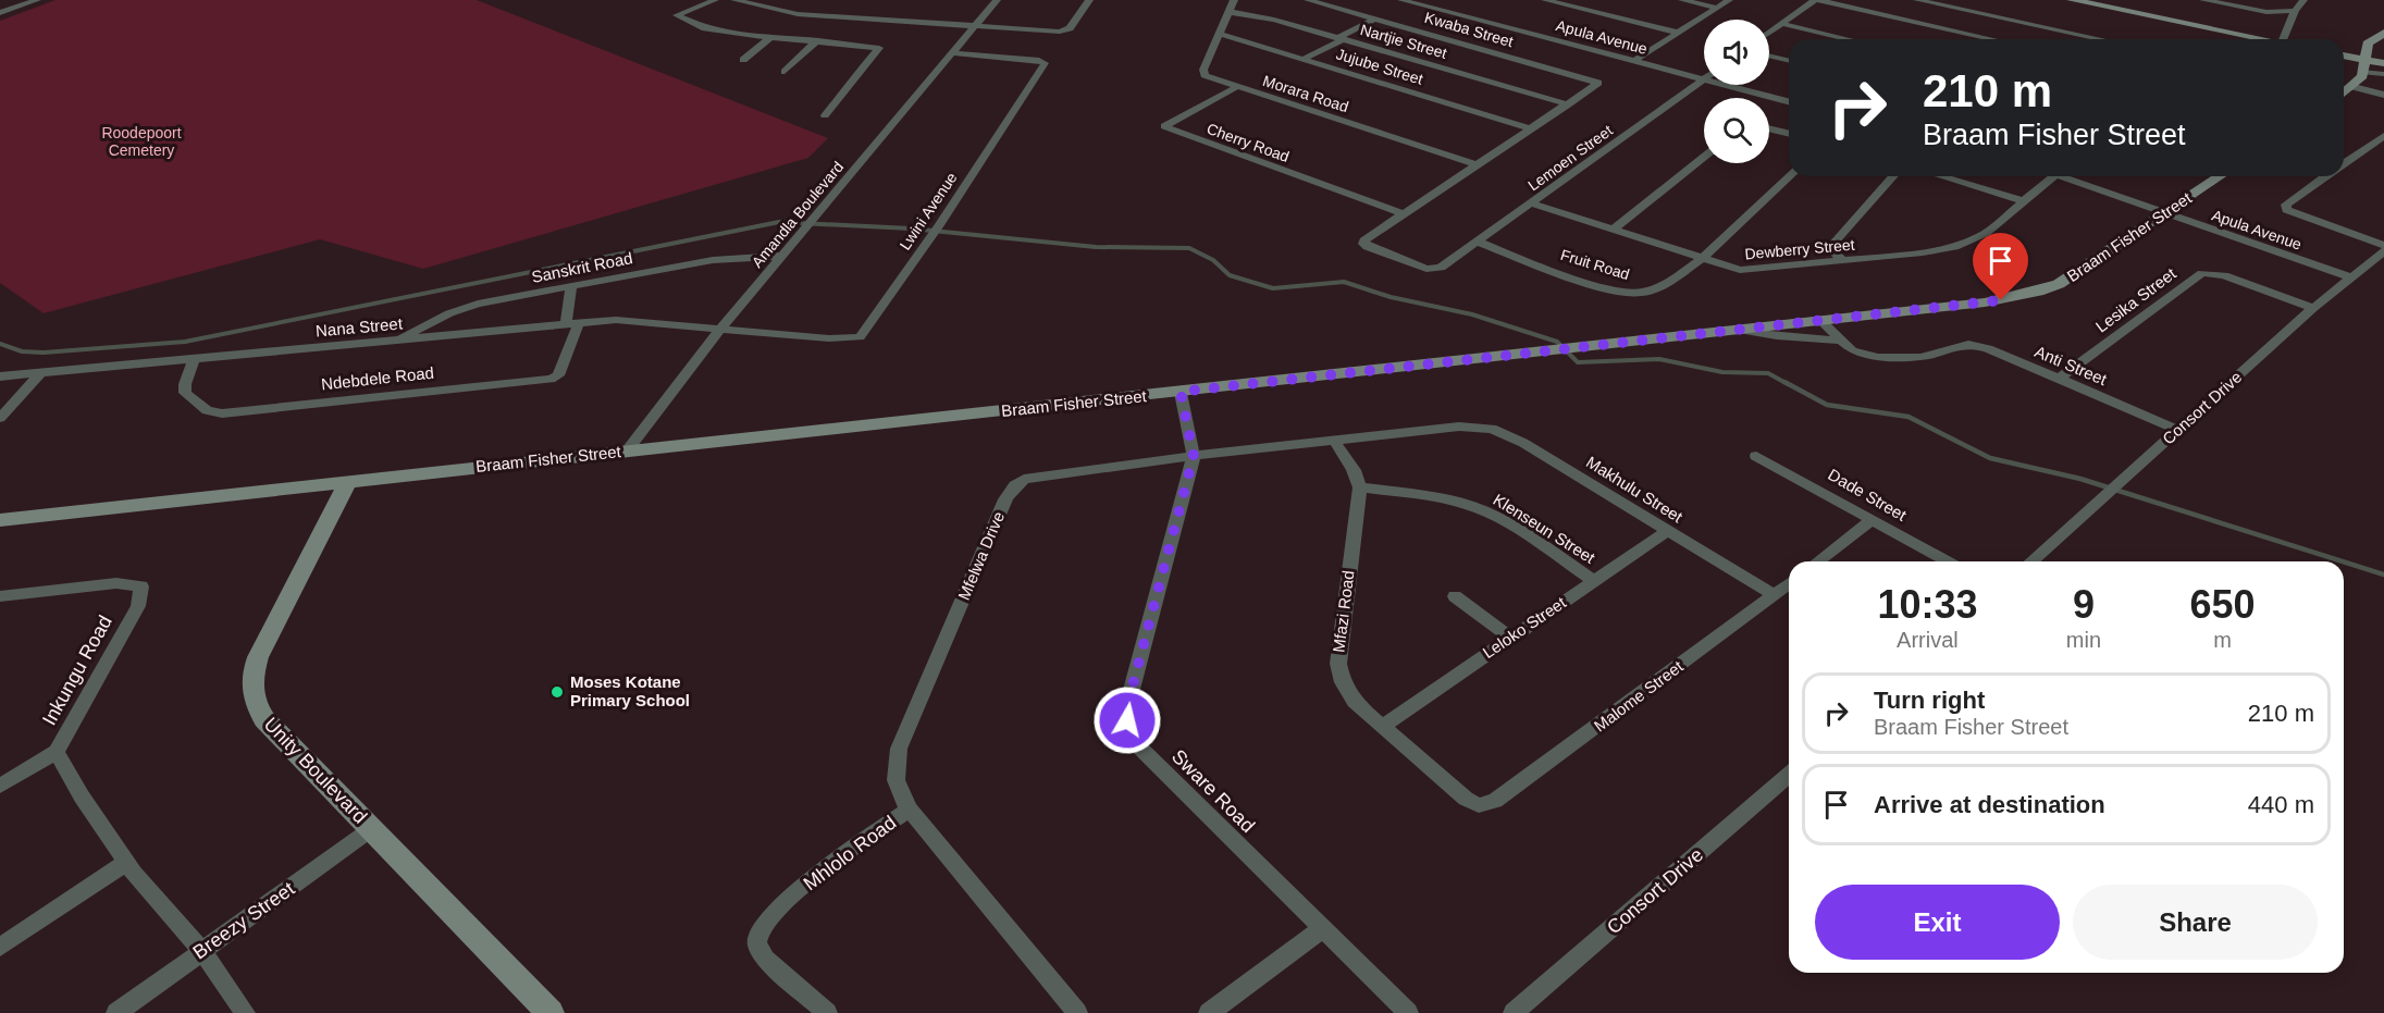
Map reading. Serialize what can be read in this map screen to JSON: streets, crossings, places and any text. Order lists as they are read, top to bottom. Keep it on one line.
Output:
{"streets":{"street":["Kwaba Street","Apula Avenue","Nartjie Street","Jujube Street","Morara Road","Cherry Road","Lemoen Street","Lwini Avenue","Amandla Boulevard","Braam Fisher Street","Dewberry Street","Fruit Road","Sanskrit Road","Lesika Street","Nana Street","Anti Street","Ndebdele Road","Consort Drive","Makhulu Street","Dade Street","Klenseun Street","Mfelwa Drive","Mfazi Road","Leloko Street","Inkungu Road","Malome Street","Unity Boulevard","Sware Road","Mhlolo Road","Breezy Street"]},"crossings":[["Kwaba Street","Nartjie Street"],["Apula Avenue","Lemoen Street"],["Apula Avenue","Braam Fisher Street"],["Apula Avenue","Consort Drive"],["Nartjie Street","Morara Road"],["Jujube Street","Morara Road"],["Morara Road","Cherry Road"],["Cherry Road","Lemoen Street"],["Lemoen Street","Dewberry Street"],["Lemoen Street","Fruit Road"],["Lwini Avenue","Amandla Boulevard"],["Lwini Avenue","Nana Street"],["Amandla Boulevard","Braam Fisher Street"],["Amandla Boulevard","Sanskrit Road"],["Amandla Boulevard","Nana Street"],["Braam Fisher Street","Unity Boulevard"],["Braam Fisher Street","Sware Road"],["Dewberry Street","Fruit Road"],["Sanskrit Road","Nana Street"],["Lesika Street","Anti Street"],["Lesika Street","Consort Drive"],["Nana Street","Ndebdele Road"],["Anti Street","Consort Drive"],["Makhulu Street","Mfelwa Drive"],["Makhulu Street","Leloko Street"],["Makhulu Street","Malome Street"],["Klenseun Street","Mfazi Road"],["Klenseun Street","Leloko Street"],["Mfelwa Drive","Sware Road"],["Mfelwa Drive","Mhlolo Road"],["Mfazi Road","Leloko Street"],["Mfazi Road","Malome Street"],["Inkungu Road","Breezy Street"],["Unity Boulevard","Breezy Street"]],"parks":["Roodepoort Cemetery"],"places":["Moses Kotane Primary School"],"page":{"turn":["210 m","Braam Fisher Street"],"eta":["10:33","Arrival","9","min","650","m"],"list":[{"name":"Turn right","note":"Braam Fisher Street","value":"210 m"},{"name":"Arrive at destination","value":"440 m"}],"buttons":["Exit","Share"]}}
